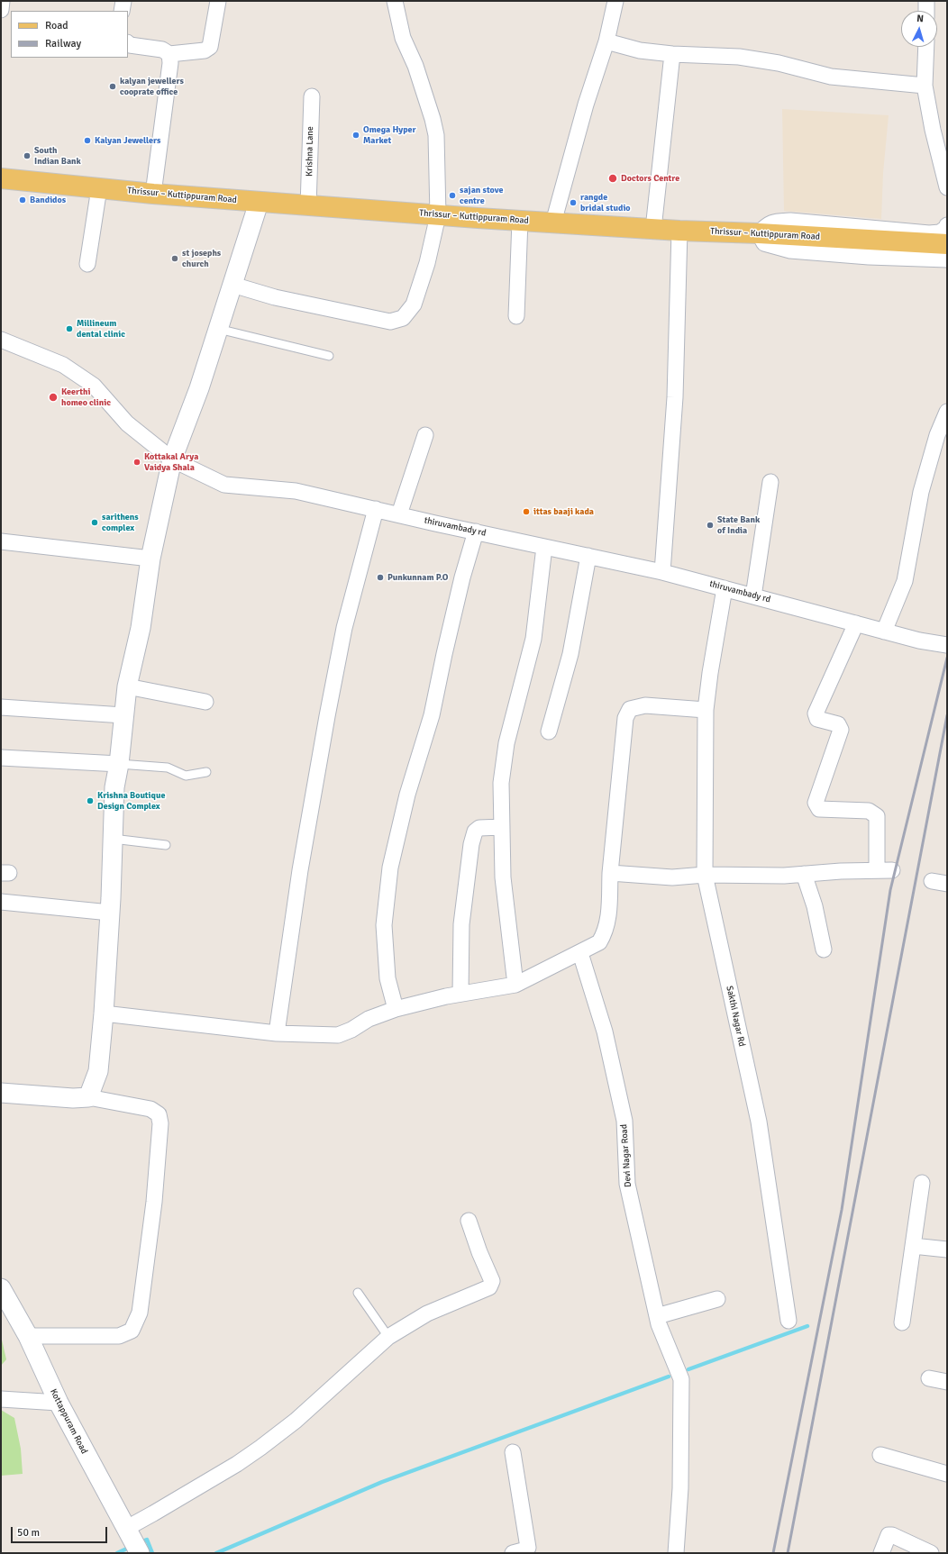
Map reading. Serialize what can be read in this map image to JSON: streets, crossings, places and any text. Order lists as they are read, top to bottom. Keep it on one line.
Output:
{"streets":{"main road":["Thrissur – Kuttippuram Road"],"street":["Krishna Lane","thiruvambady rd","Sakthi Nagar Rd","Devi Nagar Road","Kottappuram Road"]},"crossings":[["Krishna Lane","Thrissur – Kuttippuram Road"],["thiruvambady rd","Sakthi Nagar Rd"]],"places":["kalyan jewellers cooprate office","Omega Hyper Market","Kalyan Jewellers","South Indian Bank","Doctors Centre","sajan stove centre","Bandidos","rangde bridal studio","st josephs church","Millineum dental clinic","Keerthi homeo clinic","Kottakal Arya Vaidya Shala","ittas baaji kada","sarithens complex","State Bank of India","Punkunnam P.O","Krishna Boutique Design Complex"],"legend":["Road","Railway"],"scale_bar":"50 m","north":"top"}
